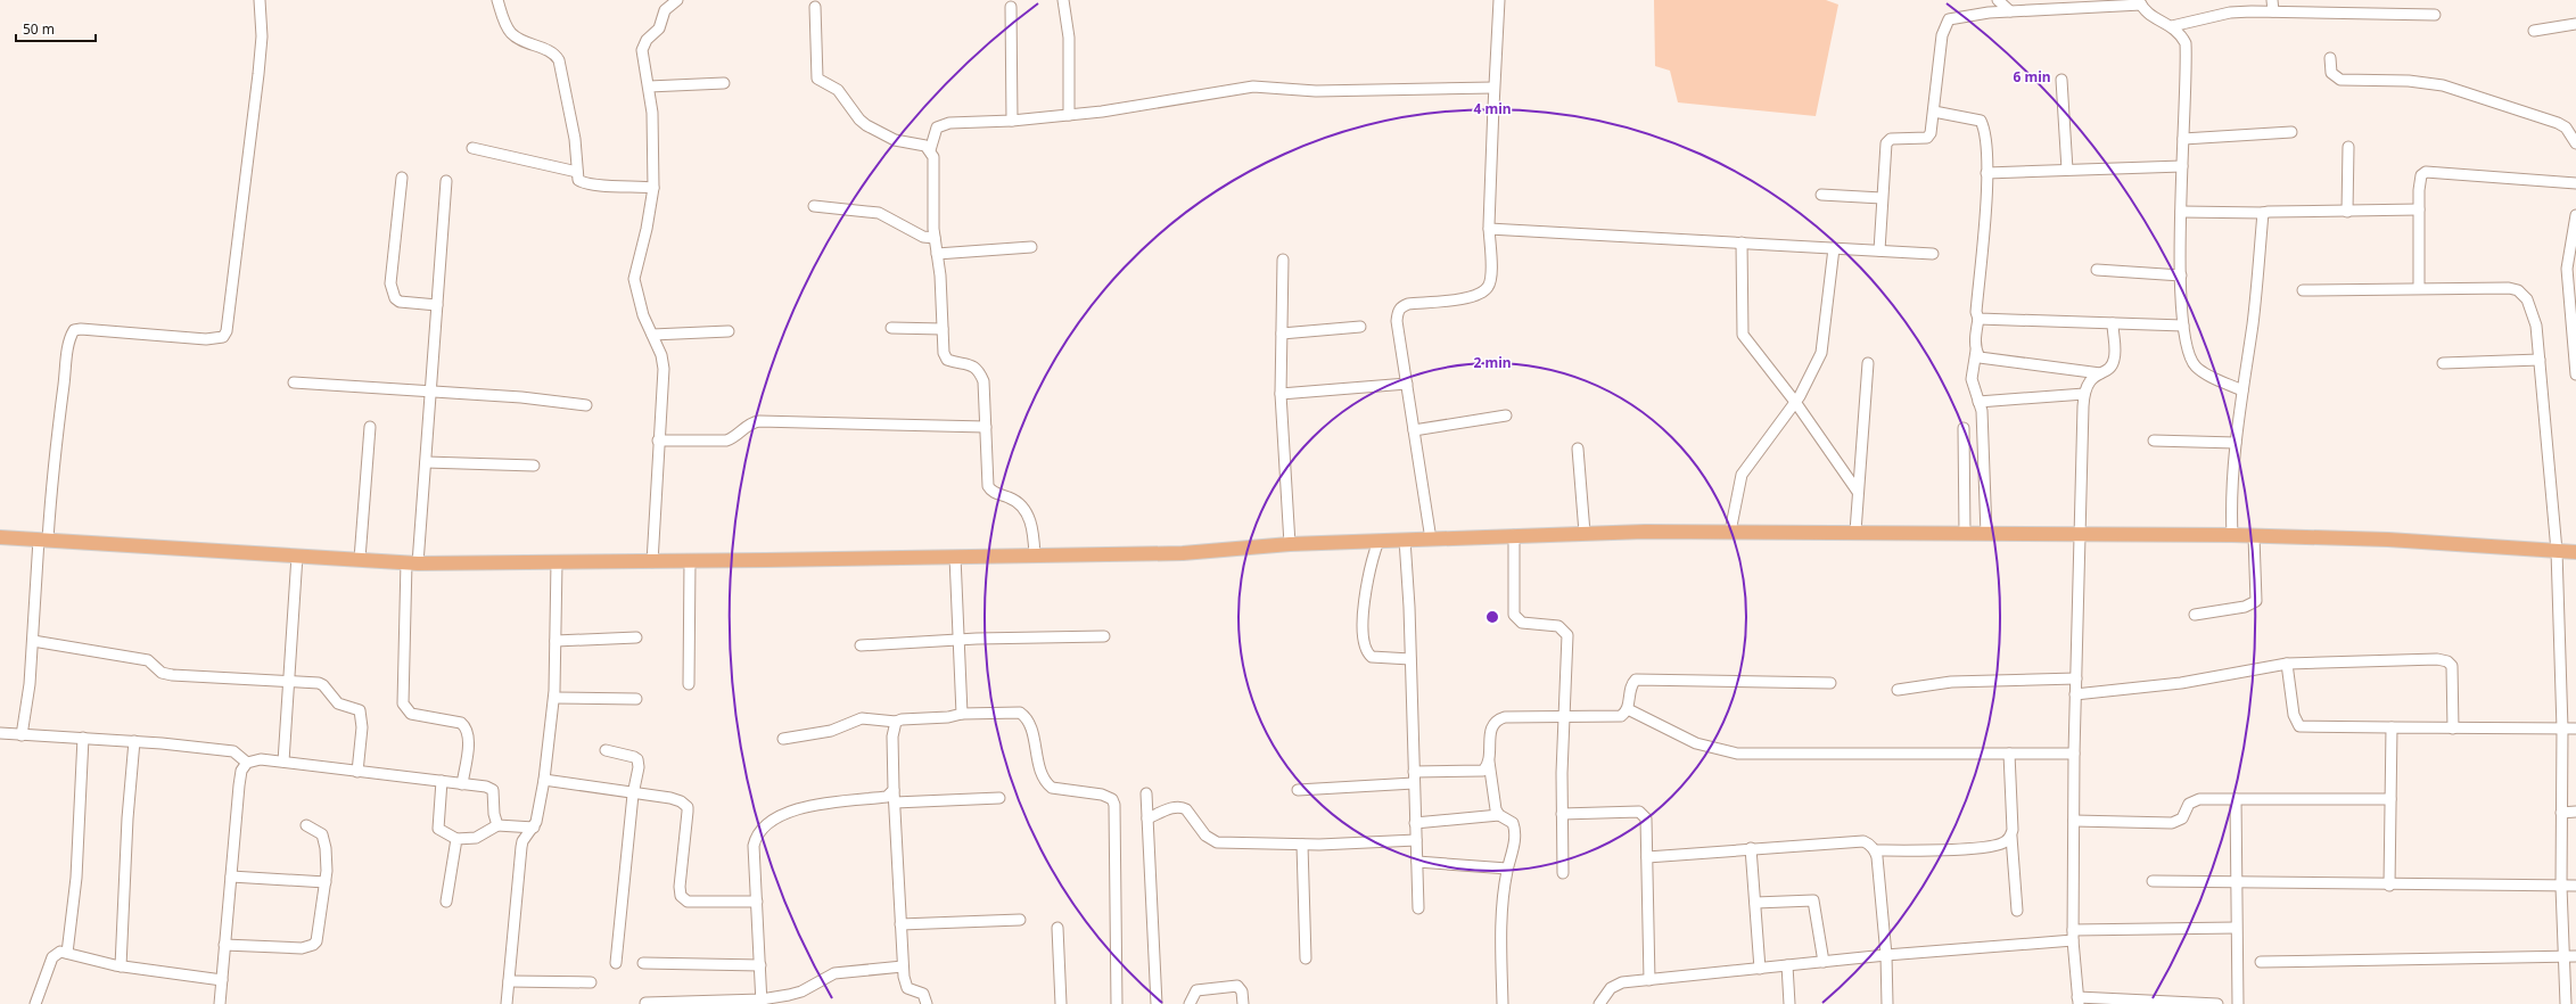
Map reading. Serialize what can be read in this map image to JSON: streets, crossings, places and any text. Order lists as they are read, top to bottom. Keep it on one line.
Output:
{"scale_bar":"50 m","rings":["6 min","4 min","2 min"]}
